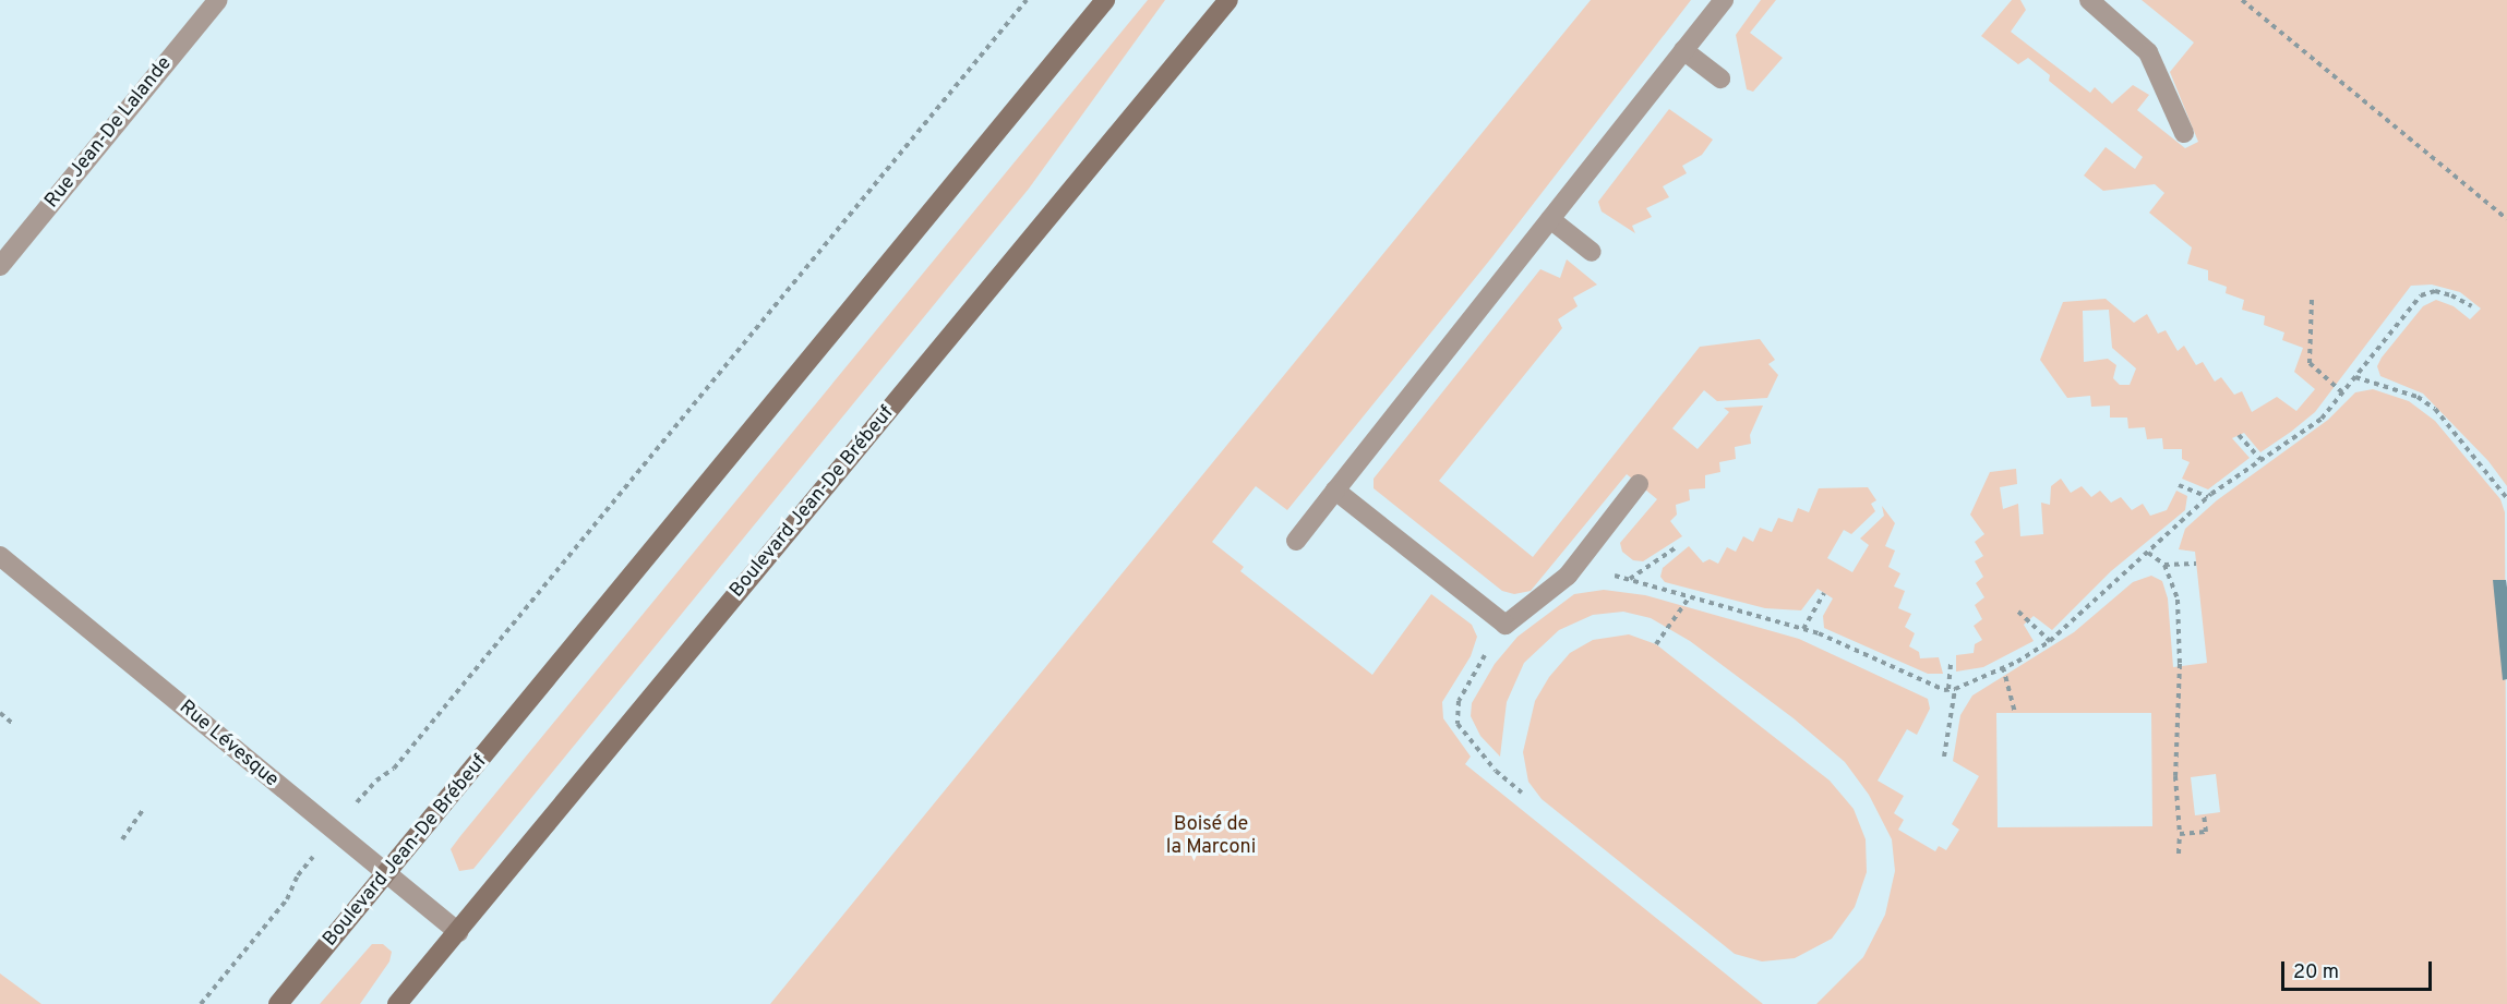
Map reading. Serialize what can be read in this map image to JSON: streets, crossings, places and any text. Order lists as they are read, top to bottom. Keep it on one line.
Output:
{"streets":{"main road":["Boulevard Jean-De Brébeuf"],"street":["Rue Jean-De Lalande","Rue Lévesque"]},"crossings":[["Boulevard Jean-De Brébeuf","Rue Lévesque"]],"parks":["Boisé de la Marconi"],"scale_bar":"20 m"}
